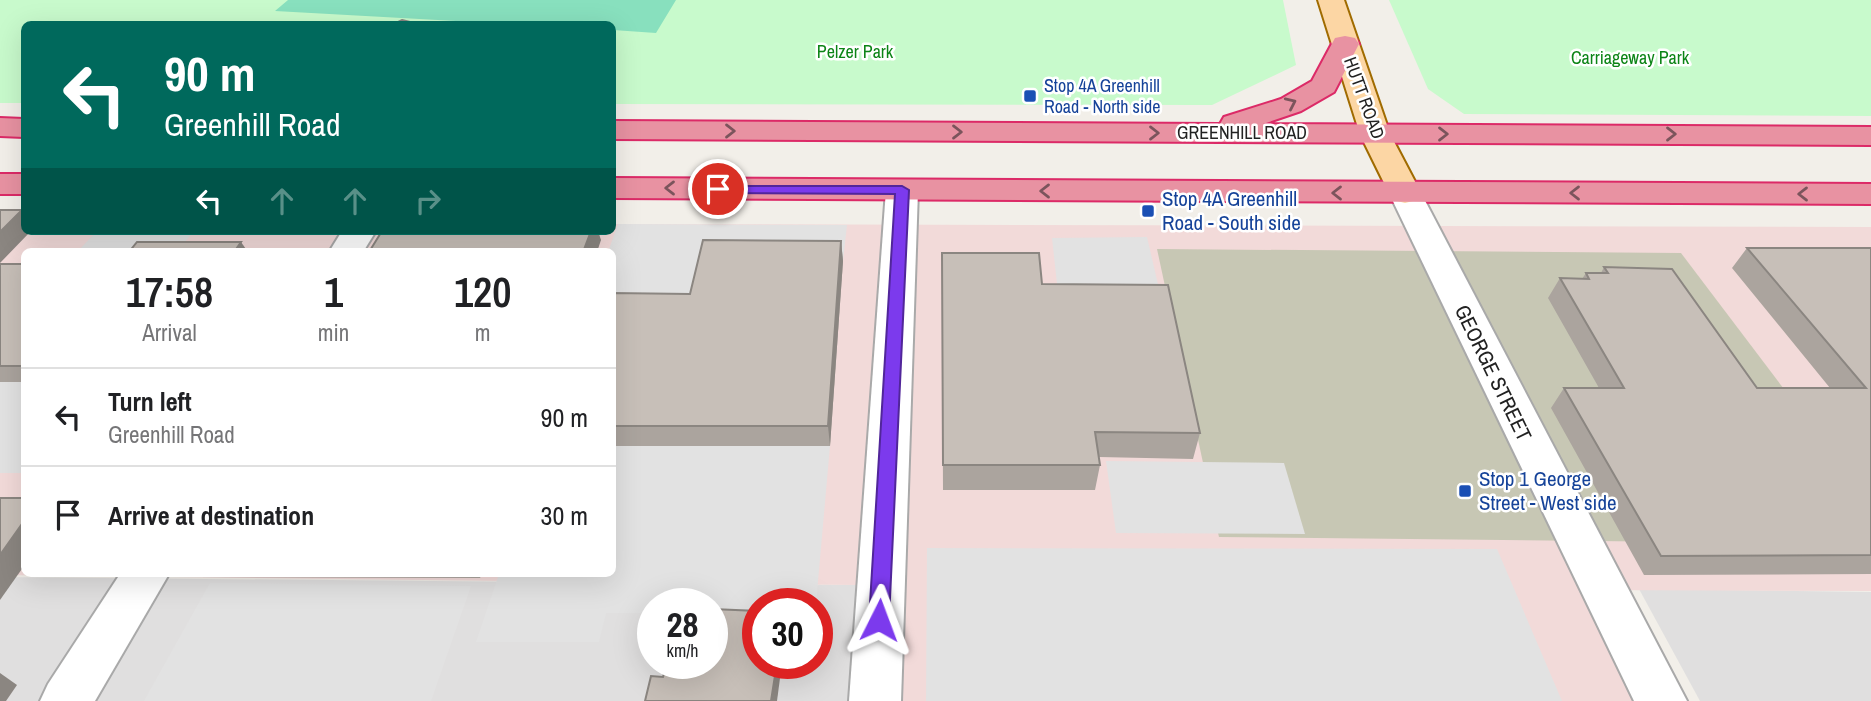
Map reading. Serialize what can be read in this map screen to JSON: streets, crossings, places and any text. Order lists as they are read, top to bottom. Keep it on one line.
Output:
{"streets":{"highway":["GREENHILL ROAD"],"main road":["HUTT ROAD"],"street":["GEORGE STREET"]},"crossings":[["HUTT ROAD","GREENHILL ROAD"],["HUTT ROAD","GEORGE STREET"]],"parks":["Pelzer Park","Carriageway Park"],"places":{"transit":["Stop 4A Greenhill Road - North side","Stop 4A Greenhill Road - South side","Stop 1 George Street - West side"]},"page":{"turn":["90 m","Greenhill Road"],"eta":["17:58","Arrival","1","min","120","m"],"list":[{"name":"Turn left","note":"Greenhill Road","value":"90 m"},{"name":"Arrive at destination","value":"30 m"}],"speed":"28 km/h","limit":"30"}}
